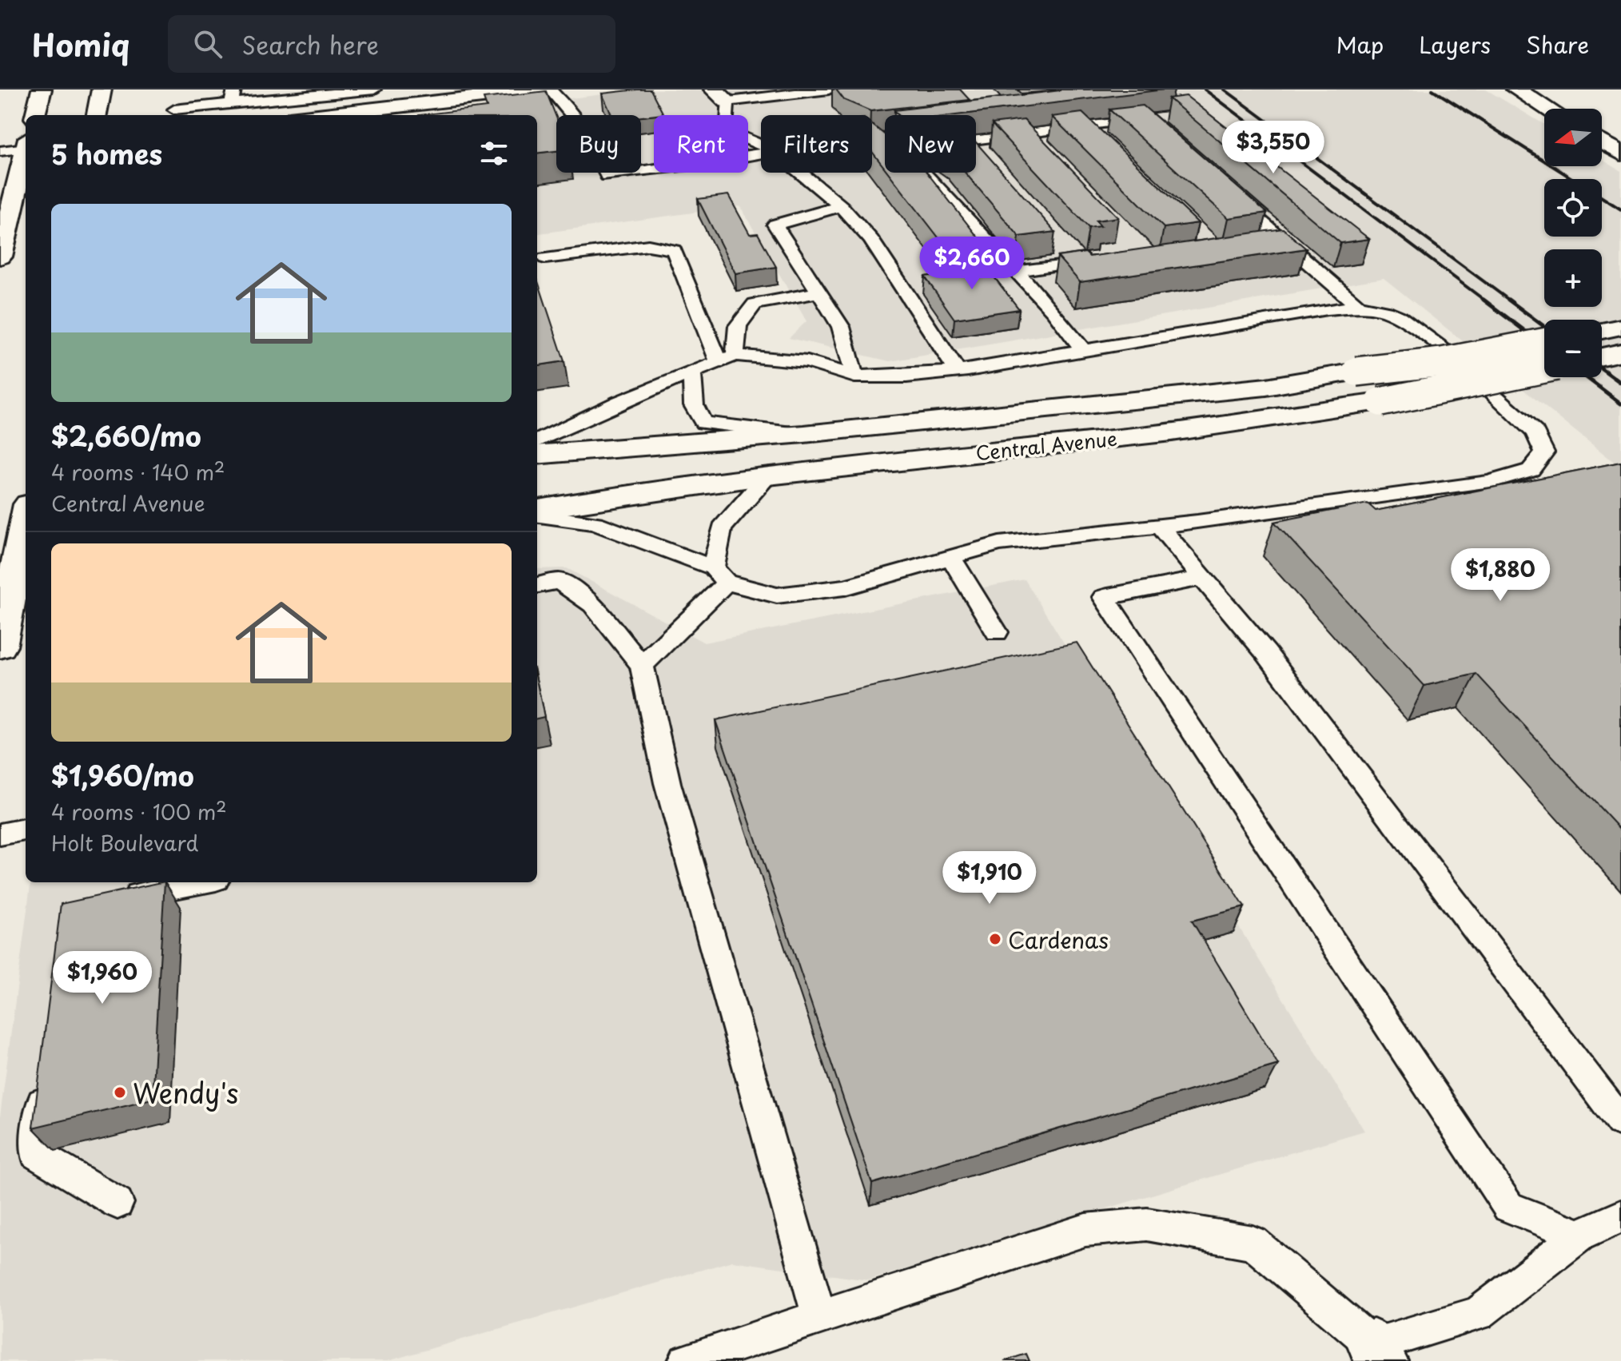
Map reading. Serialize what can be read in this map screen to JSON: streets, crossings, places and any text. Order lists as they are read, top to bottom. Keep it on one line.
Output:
{"streets":{"main road":["Central Avenue"]},"places":["Cardenas","Wendy's"],"north":"left","page":{"header":"Homiq","search":"Search here","nav":["Map","Layers","Share"],"map_buttons":["+","−"],"chip":["Buy","Rent","Filters","New"],"heading":"5 homes","price":["$3,550","$2,660","$1,880","$1,910","$1,960"],"list":[{"name":"$2,660/mo","note":"4 rooms · 140 m² · Central Avenue"},{"name":"$1,960/mo","note":"4 rooms · 100 m² · Holt Boulevard"}]}}
